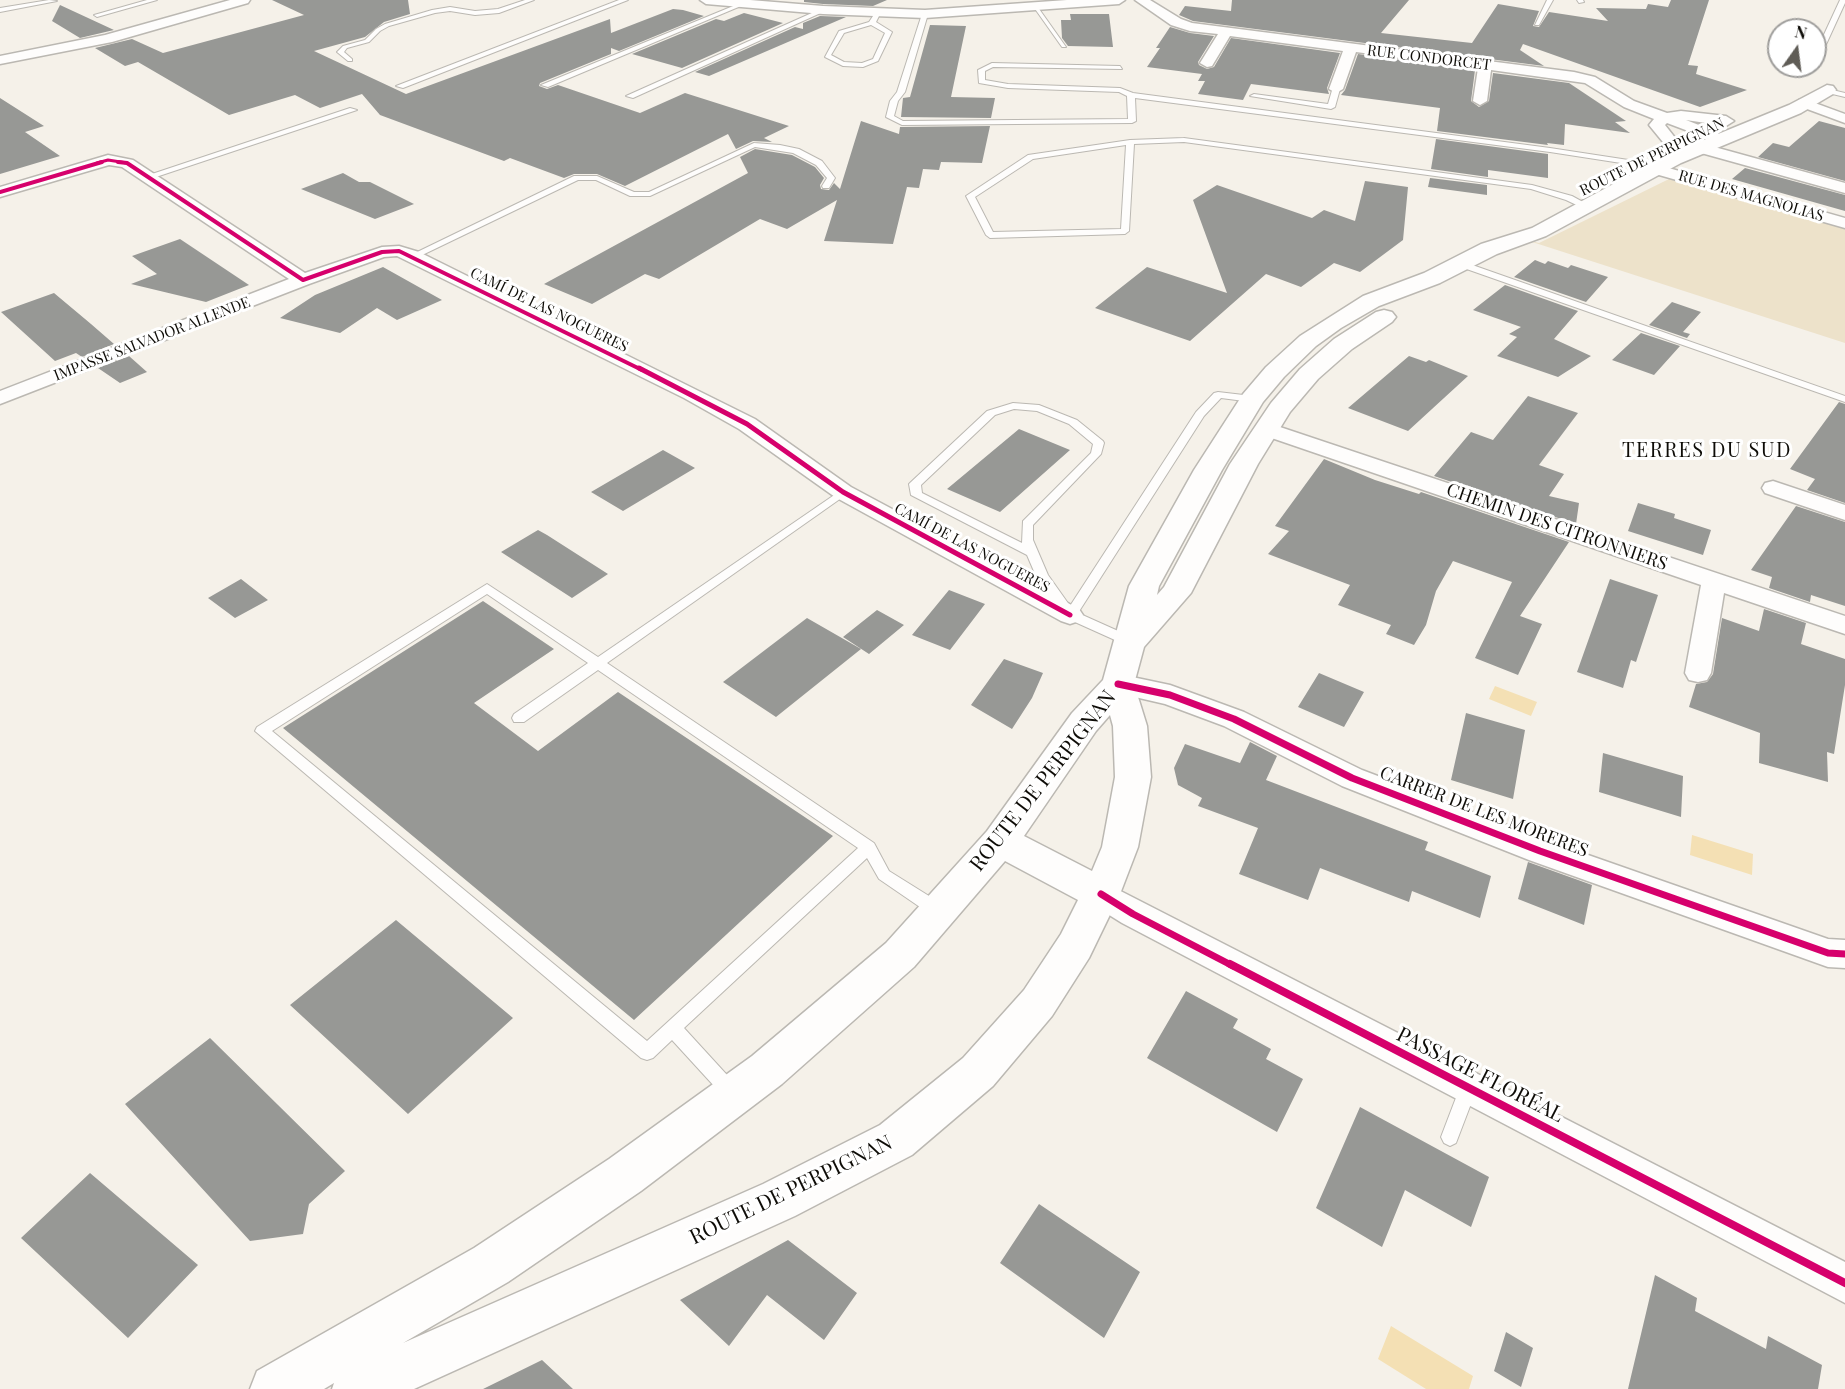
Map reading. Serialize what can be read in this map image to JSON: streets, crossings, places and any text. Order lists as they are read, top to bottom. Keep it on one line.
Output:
{"streets":{"main road":["ROUTE DE PERPIGNAN"],"street":["RUE CONDORCET","RUE DES MAGNOLIAS","CAMÍ DE LAS NOGUERES","IMPASSE SALVADOR ALLENDE","CHEMIN DES CITRONNIERS","CARRER DE LES MORERES","PASSAGE FLORÉAL"]},"crossings":[["RUE CONDORCET","ROUTE DE PERPIGNAN"],["ROUTE DE PERPIGNAN","RUE DES MAGNOLIAS"],["ROUTE DE PERPIGNAN","CAMÍ DE LAS NOGUERES"],["ROUTE DE PERPIGNAN","CHEMIN DES CITRONNIERS"],["ROUTE DE PERPIGNAN","CARRER DE LES MORERES"],["ROUTE DE PERPIGNAN","PASSAGE FLORÉAL"],["CAMÍ DE LAS NOGUERES","IMPASSE SALVADOR ALLENDE"]],"districts":["TERRES DU SUD"],"north":"top"}
